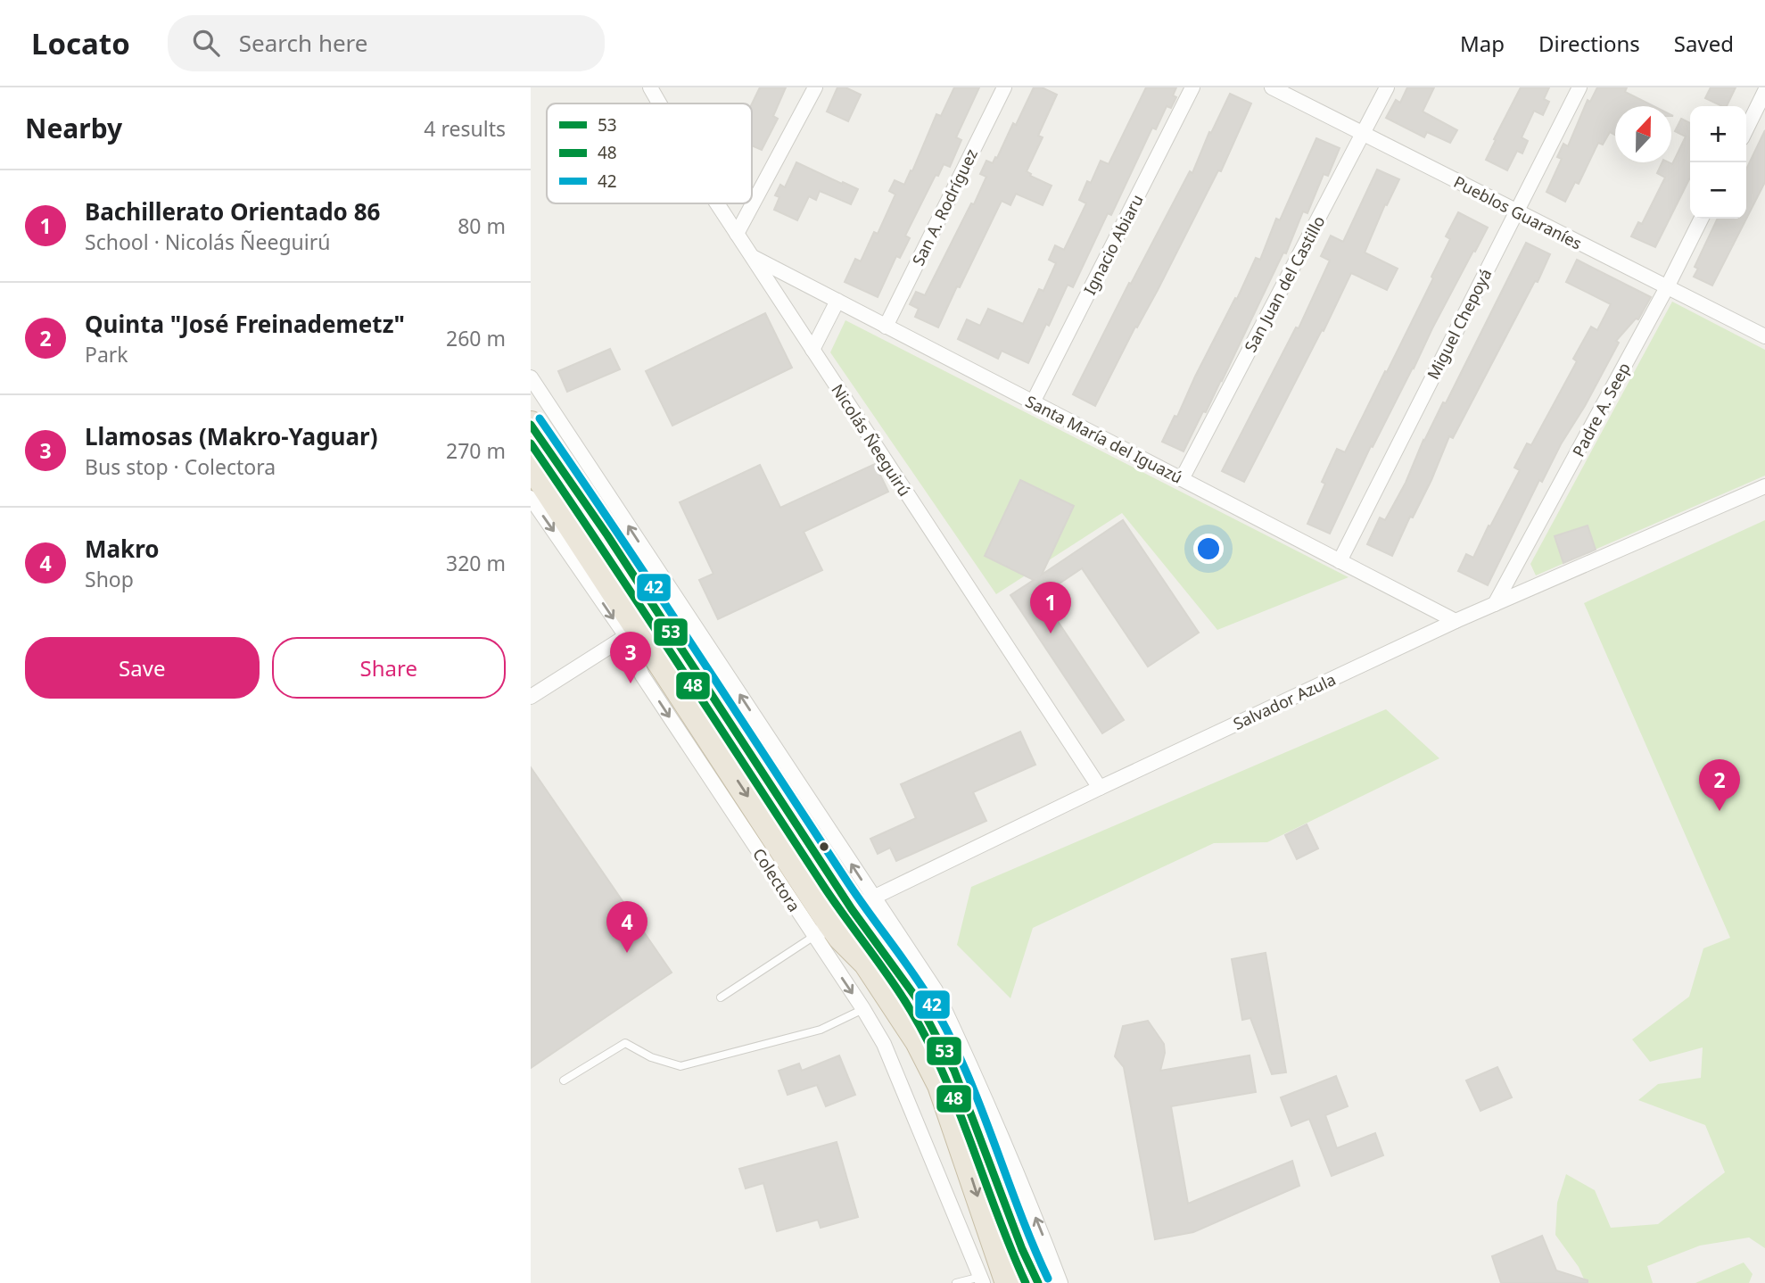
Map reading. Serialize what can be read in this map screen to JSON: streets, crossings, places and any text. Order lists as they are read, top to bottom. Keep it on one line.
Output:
{"streets":{"street":["San A. Rodríguez","Pueblos Guaraníes","Ignacio Abiaru","San Juan del Castillo","Miguel Chepoyá","Padre A. Seep","Santa María del Iguazú","Nicolás Ñeeguirú","Salvador Azula","Colectora"]},"crossings":[["San A. Rodríguez","Santa María del Iguazú"],["Pueblos Guaraníes","San Juan del Castillo"],["Pueblos Guaraníes","Miguel Chepoyá"],["Pueblos Guaraníes","Padre A. Seep"],["Ignacio Abiaru","Santa María del Iguazú"],["San Juan del Castillo","Santa María del Iguazú"],["Miguel Chepoyá","Santa María del Iguazú"],["Padre A. Seep","Salvador Azula"],["Santa María del Iguazú","Nicolás Ñeeguirú"],["Santa María del Iguazú","Salvador Azula"],["Nicolás Ñeeguirú","Salvador Azula"],["Salvador Azula","Colectora"]],"lines":["transit line 42","transit line 53","transit line 48"],"legend":["53","48","42"],"north":"top","page":{"header":"Locato","search":"Search here","nav":["Map","Directions","Saved"],"heading":["Nearby","4 results"],"map_buttons":["+","−"],"list":[{"mark":"1","name":"Bachillerato Orientado 86","note":"School · Nicolás Ñeeguirú","value":"80 m"},{"mark":"2","name":"Quinta \"José Freinademetz\"","note":"Park","value":"260 m"},{"mark":"3","name":"Llamosas (Makro-Yaguar)","note":"Bus stop · Colectora","value":"270 m"},{"mark":"4","name":"Makro","note":"Shop","value":"320 m"}],"pins":["1","3","2","4"],"buttons":["Save","Share"]}}
